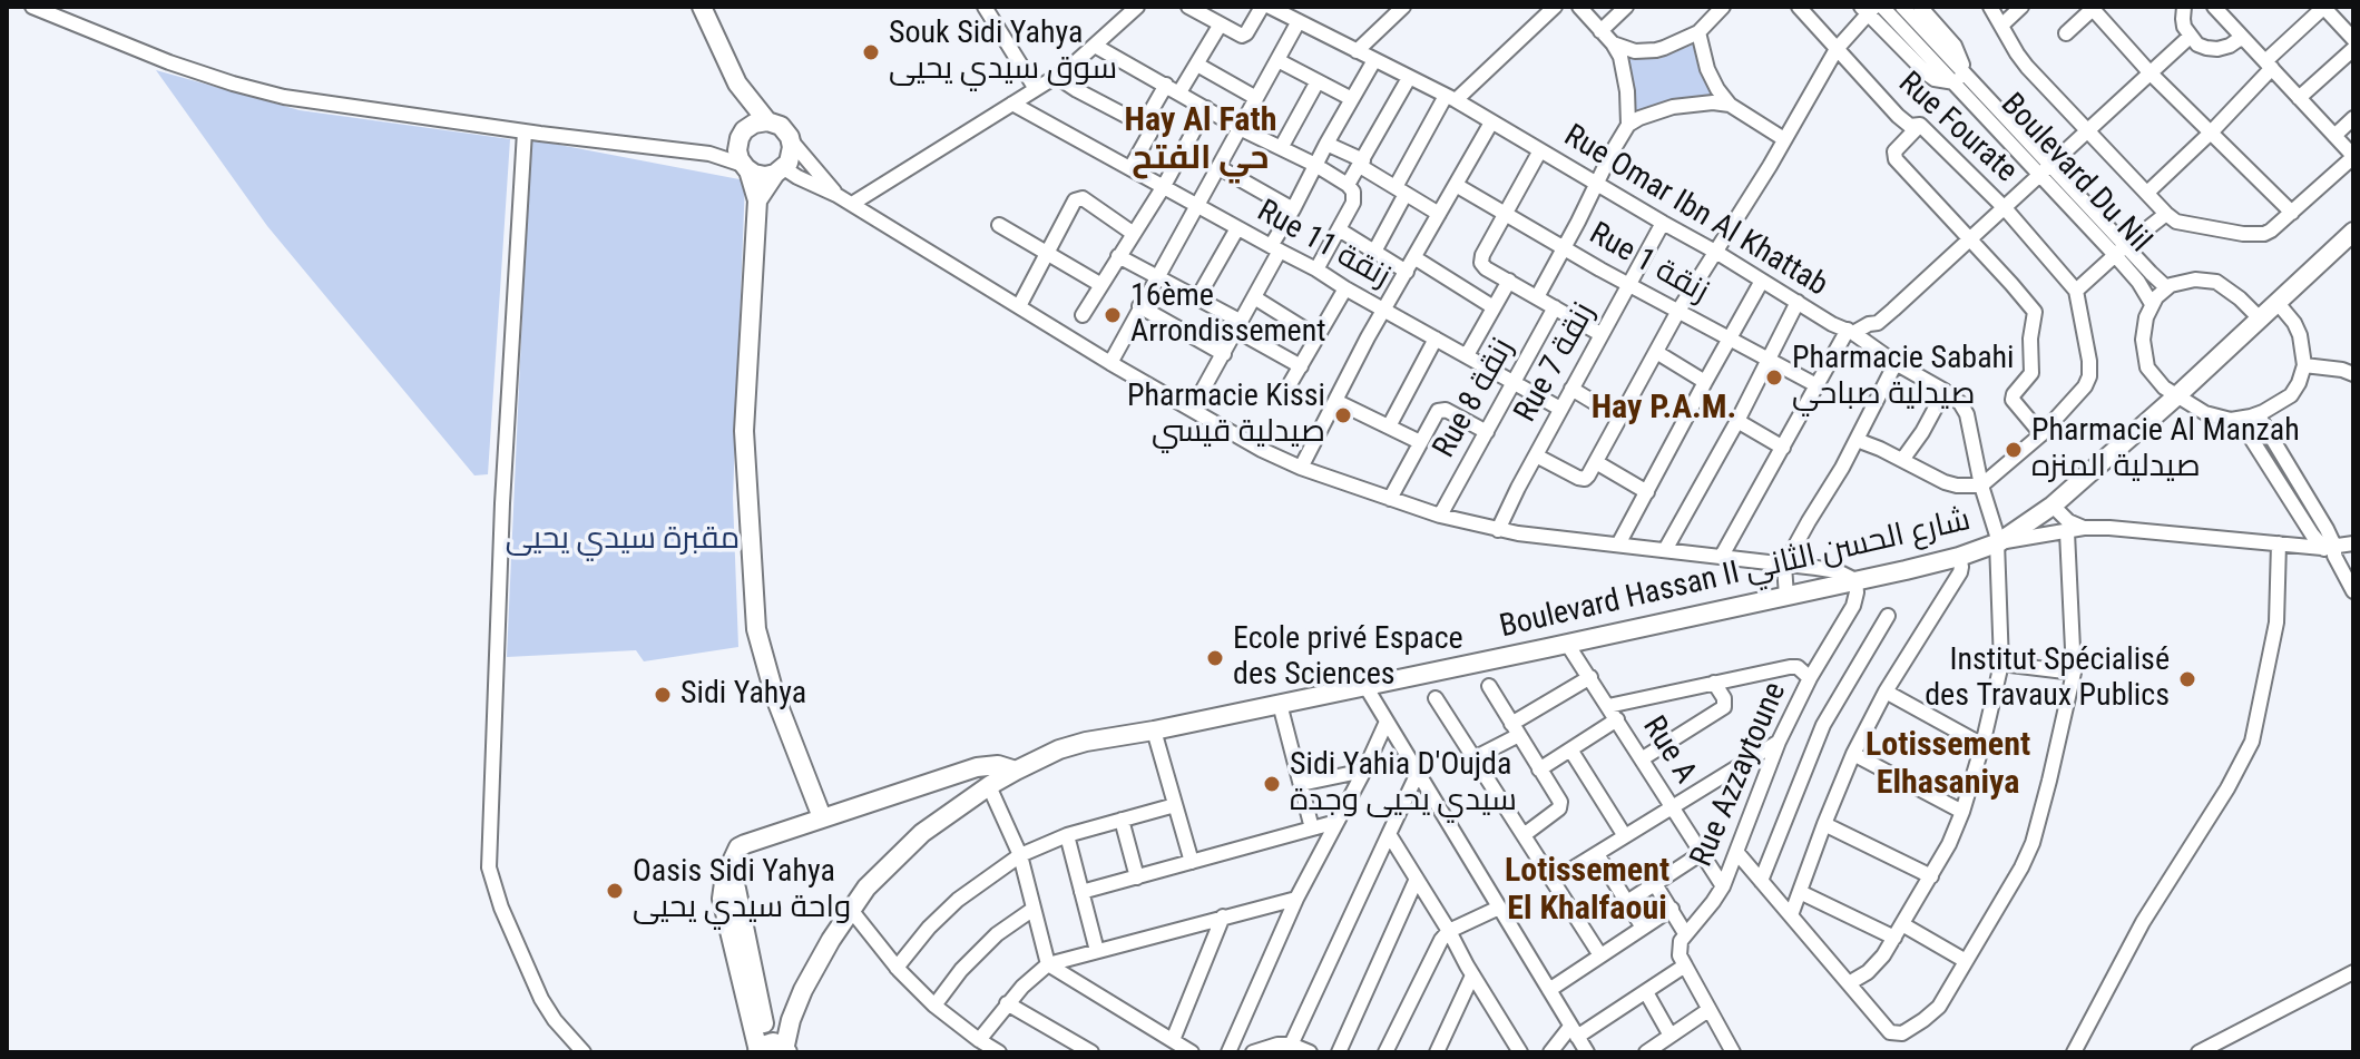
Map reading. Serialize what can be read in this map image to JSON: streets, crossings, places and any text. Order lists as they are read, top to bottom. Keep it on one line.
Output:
{"streets":{"main road":["Boulevard Hassan II شارع الحسن الثاني"],"street":["Rue Fourate","Boulevard Du Nil","Rue Omar Ibn Al Khattab","Rue 11 زنقة","Rue 1 زنقة","Rue 7 زنقة","Rue 8 زنقة","Rue A","Rue Azzaytoune"]},"crossings":[["Rue Omar Ibn Al Khattab","Rue 7 زنقة"],["Rue Omar Ibn Al Khattab","Boulevard Hassan II شارع الحسن الثاني"],["Rue 11 زنقة","Rue 7 زنقة"],["Rue 11 زنقة","Rue 8 زنقة"],["Rue 1 زنقة","Rue 7 زنقة"],["Boulevard Hassan II شارع الحسن الثاني","Rue A"],["Boulevard Hassan II شارع الحسن الثاني","Rue Azzaytoune"],["Rue A","Rue Azzaytoune"]],"districts":["Hay Al Fath حي الفتح","Hay P.A.M.","Lotissement Elhasaniya","Lotissement El Khalfaoui"],"parks":["مقبرة سيدي يحيى"],"places":["Souk Sidi Yahya سوق سيدي يحيى","16ème Arrondissement","Pharmacie Sabahi صيدلية صباحي","Pharmacie Kissi صيدلية قيسي","Pharmacie Al Manzah صيدلية المنزه","Ecole privé Espace des Sciences","Institut Spécialisé des Travaux Publics","Sidi Yahya","Sidi Yahia D'Oujda سيدي يحيى وجدة","Oasis Sidi Yahya واحة سيدي يحيى"]}
